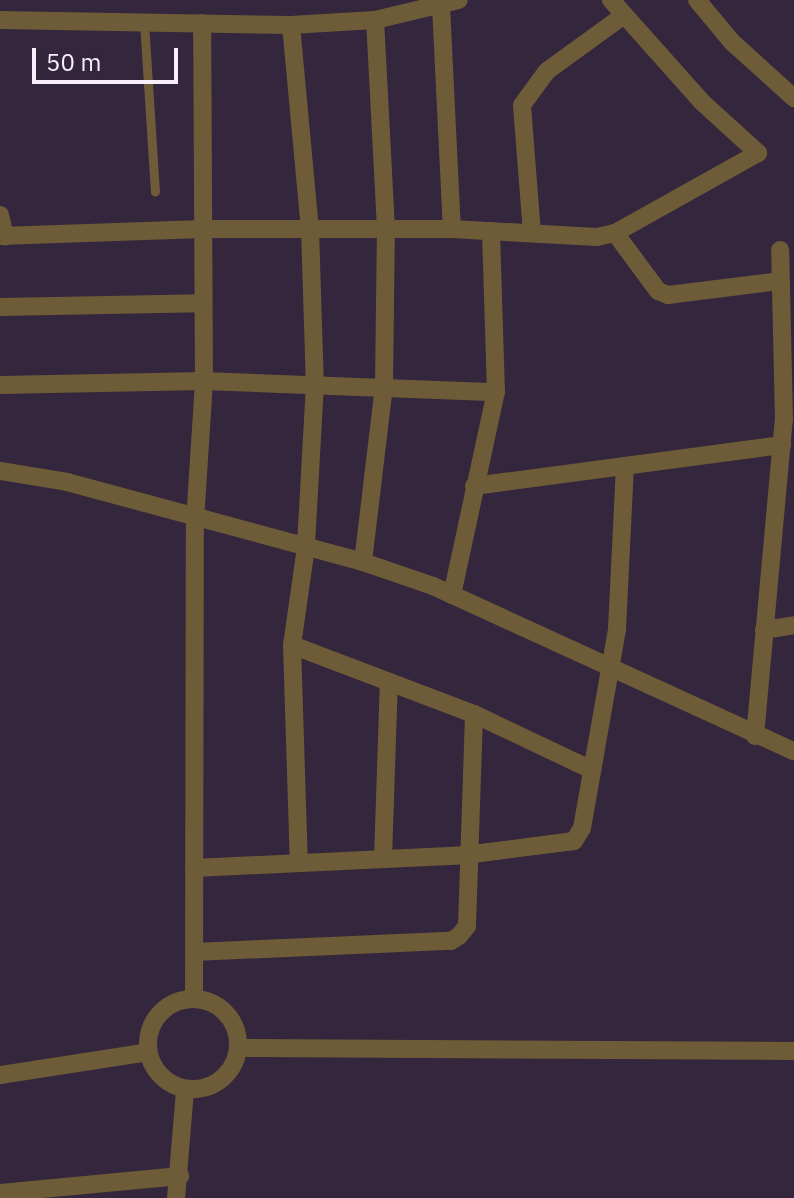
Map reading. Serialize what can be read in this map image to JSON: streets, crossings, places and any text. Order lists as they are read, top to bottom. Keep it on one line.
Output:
{"scale_bar":"50 m"}
